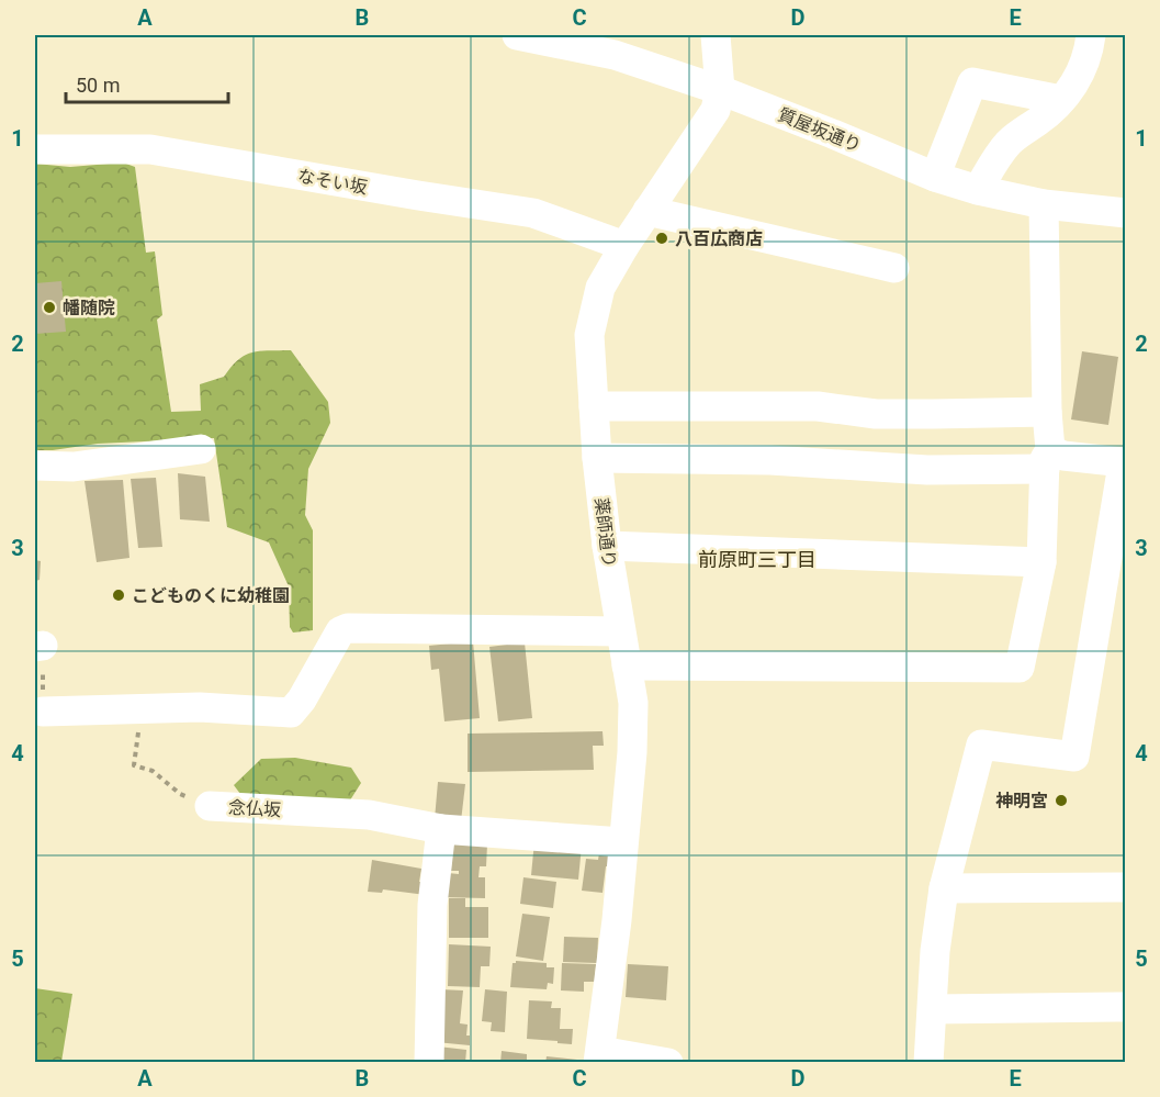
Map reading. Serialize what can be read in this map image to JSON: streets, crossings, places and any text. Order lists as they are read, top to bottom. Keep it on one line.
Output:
{"streets":{"street":["質屋坂通り","なそい坂","薬師通り","念仏坂"]},"crossings":[["質屋坂通り","薬師通り"],["なそい坂","薬師通り"],["薬師通り","念仏坂"]],"districts":["前原町三丁目"],"places":["八百広商店","幡随院","こどものくに幼稚園","神明宮"],"scale_bar":"50 m","grid":{"columns":["A","B","C","D","E"],"rows":["1","2","3","4","5"]}}
